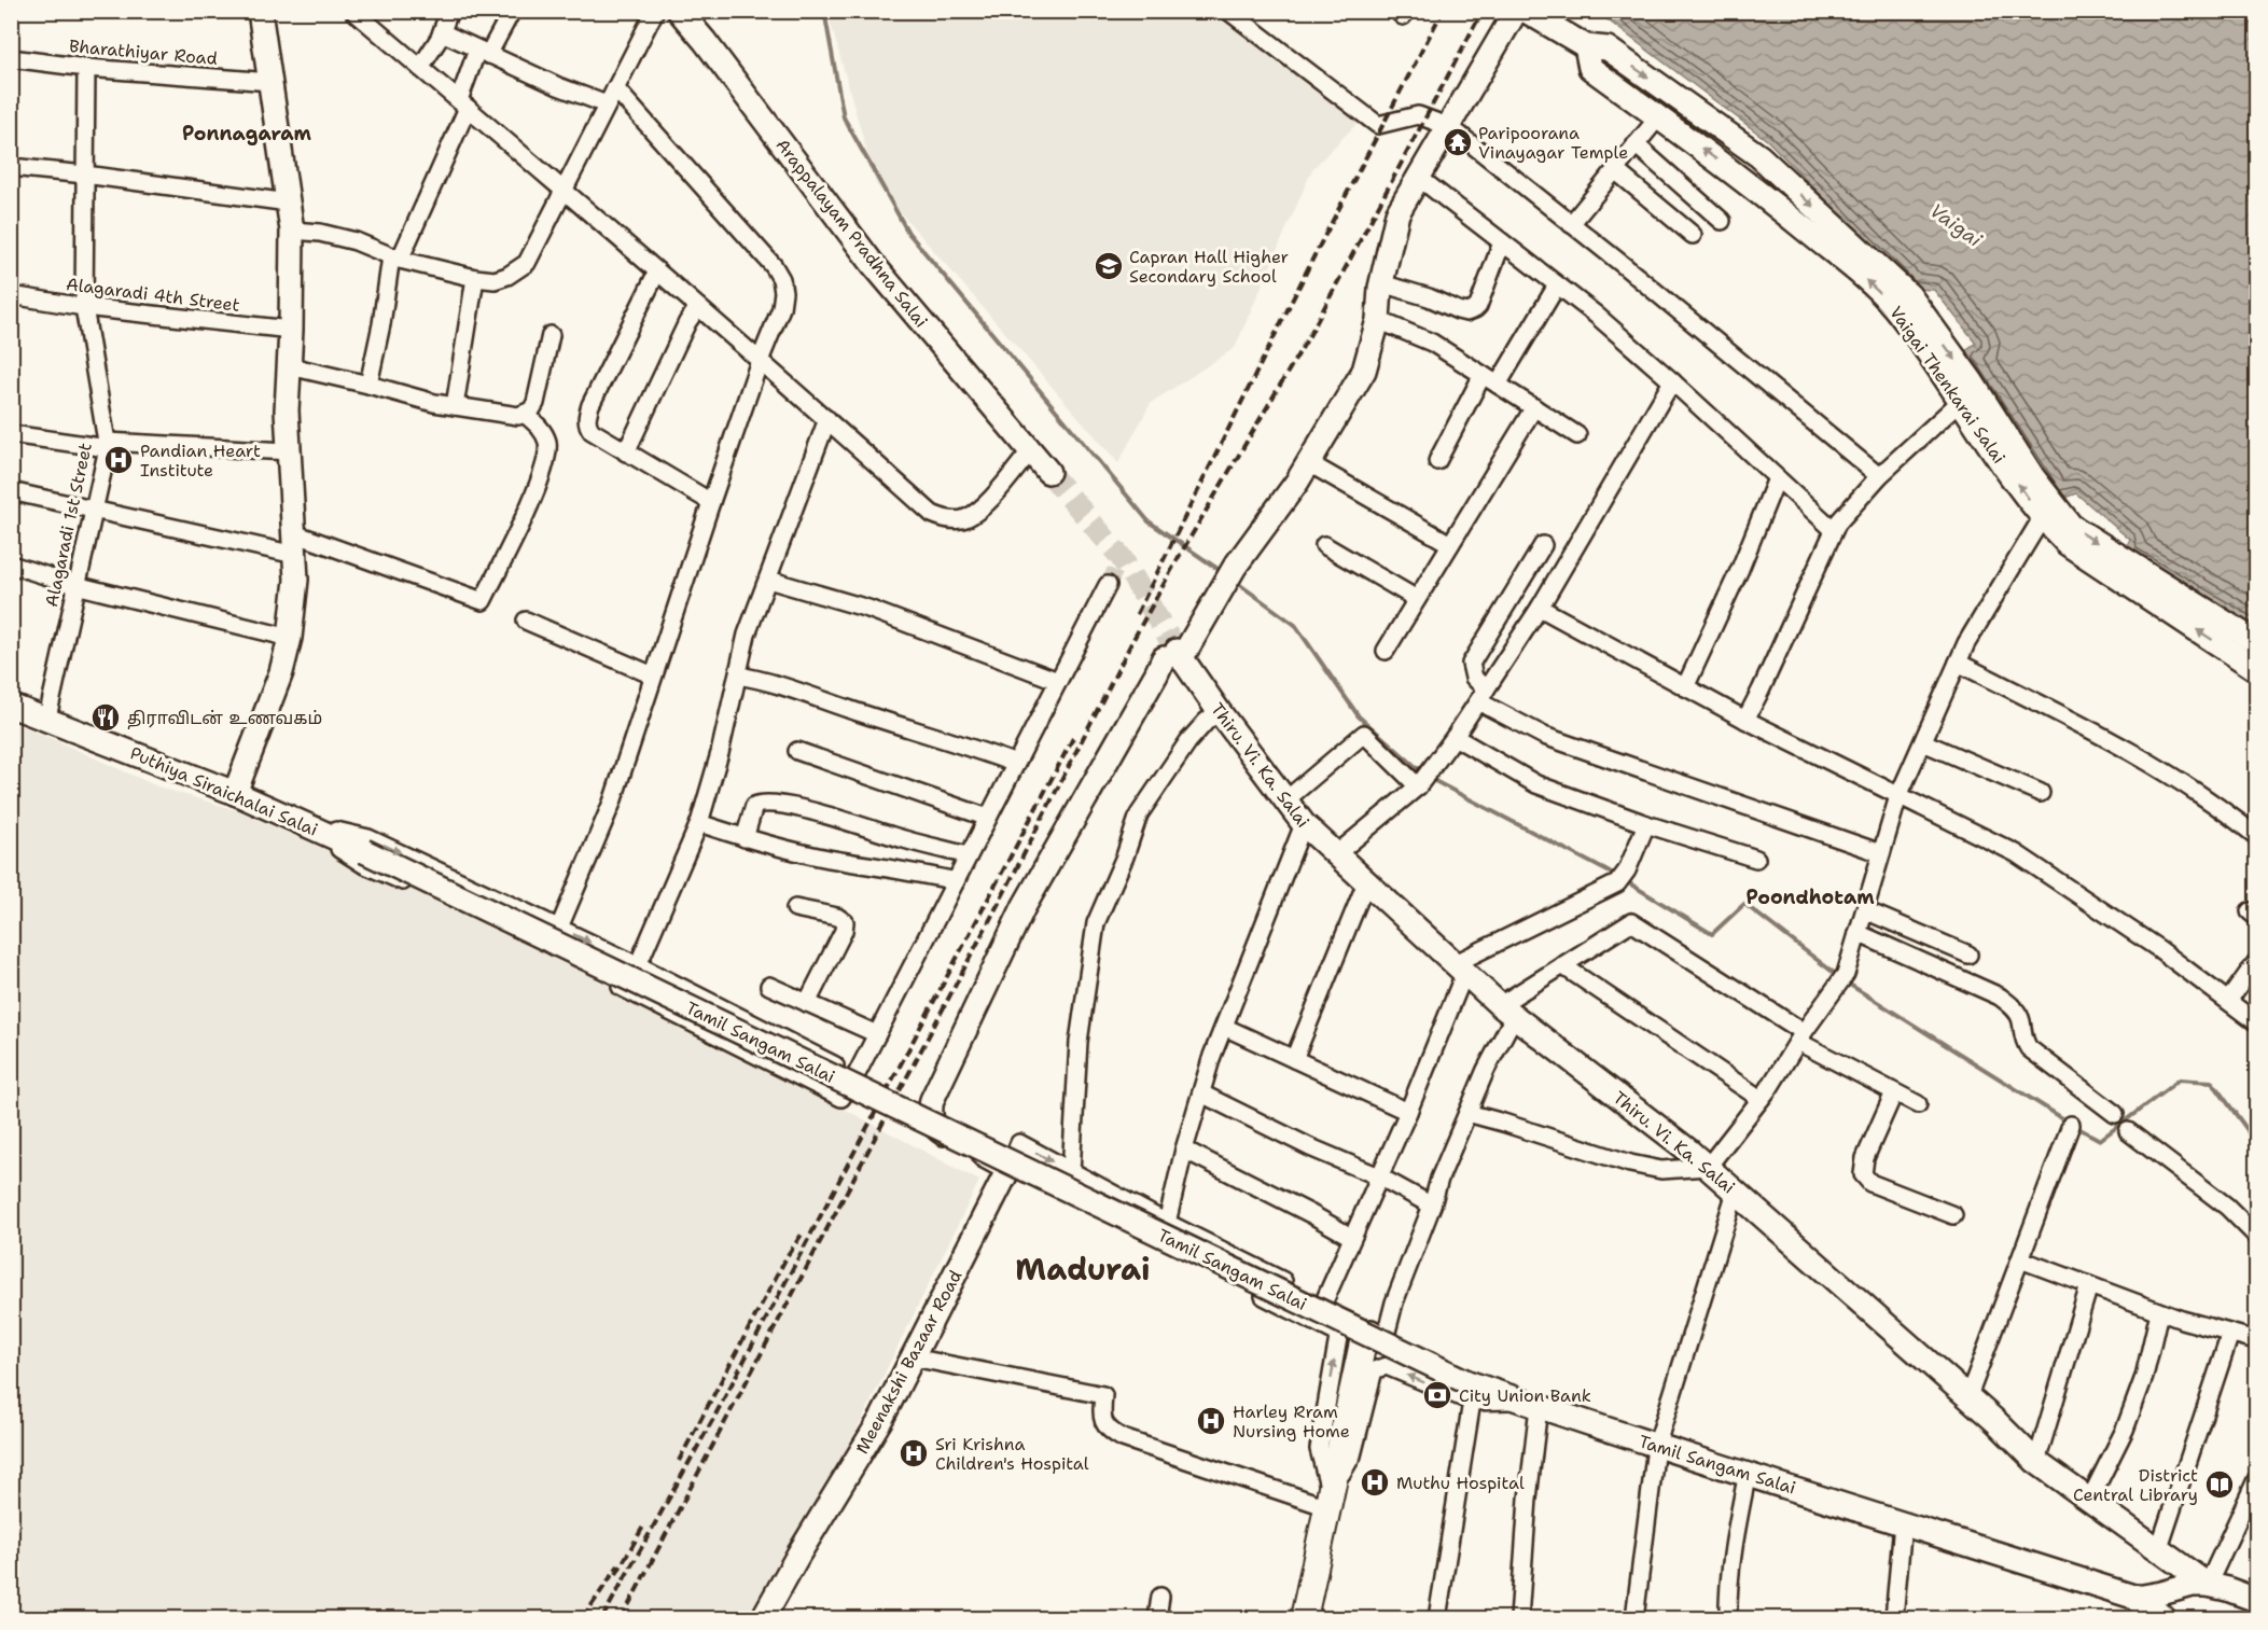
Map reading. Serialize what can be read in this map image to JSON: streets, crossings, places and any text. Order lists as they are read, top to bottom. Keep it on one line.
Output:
{"streets":{"street":["Bharathiyar Road","Arappalayam Pradhna Salai","Alagaradi 4th Street","Vaigai Thenkarai Salai","Alagaradi 1st Street","Thiru. Vi. Ka. Salai","Puthiya Siraichalai Salai","Tamil Sangam Salai","Meenakshi Bazaar Road"]},"crossings":[["Bharathiyar Road","Alagaradi 1st Street"],["Alagaradi 4th Street","Alagaradi 1st Street"],["Alagaradi 1st Street","Puthiya Siraichalai Salai"],["Puthiya Siraichalai Salai","Tamil Sangam Salai"]],"districts":["Ponnagaram","Poondhotam","Madurai"],"water":["Vaigai"],"places":{"temple":["Paripoorana Vinayagar Temple"],"school or university":["Capran Hall Higher Secondary School"],"hospital":["Pandian Heart Institute","Harley Rram Nursing Home","Sri Krishna Children's Hospital","Muthu Hospital"],"restaurant":["திராவிடன் உணவகம்"],"bank":["City Union Bank"],"library":["District Central Library"]}}
